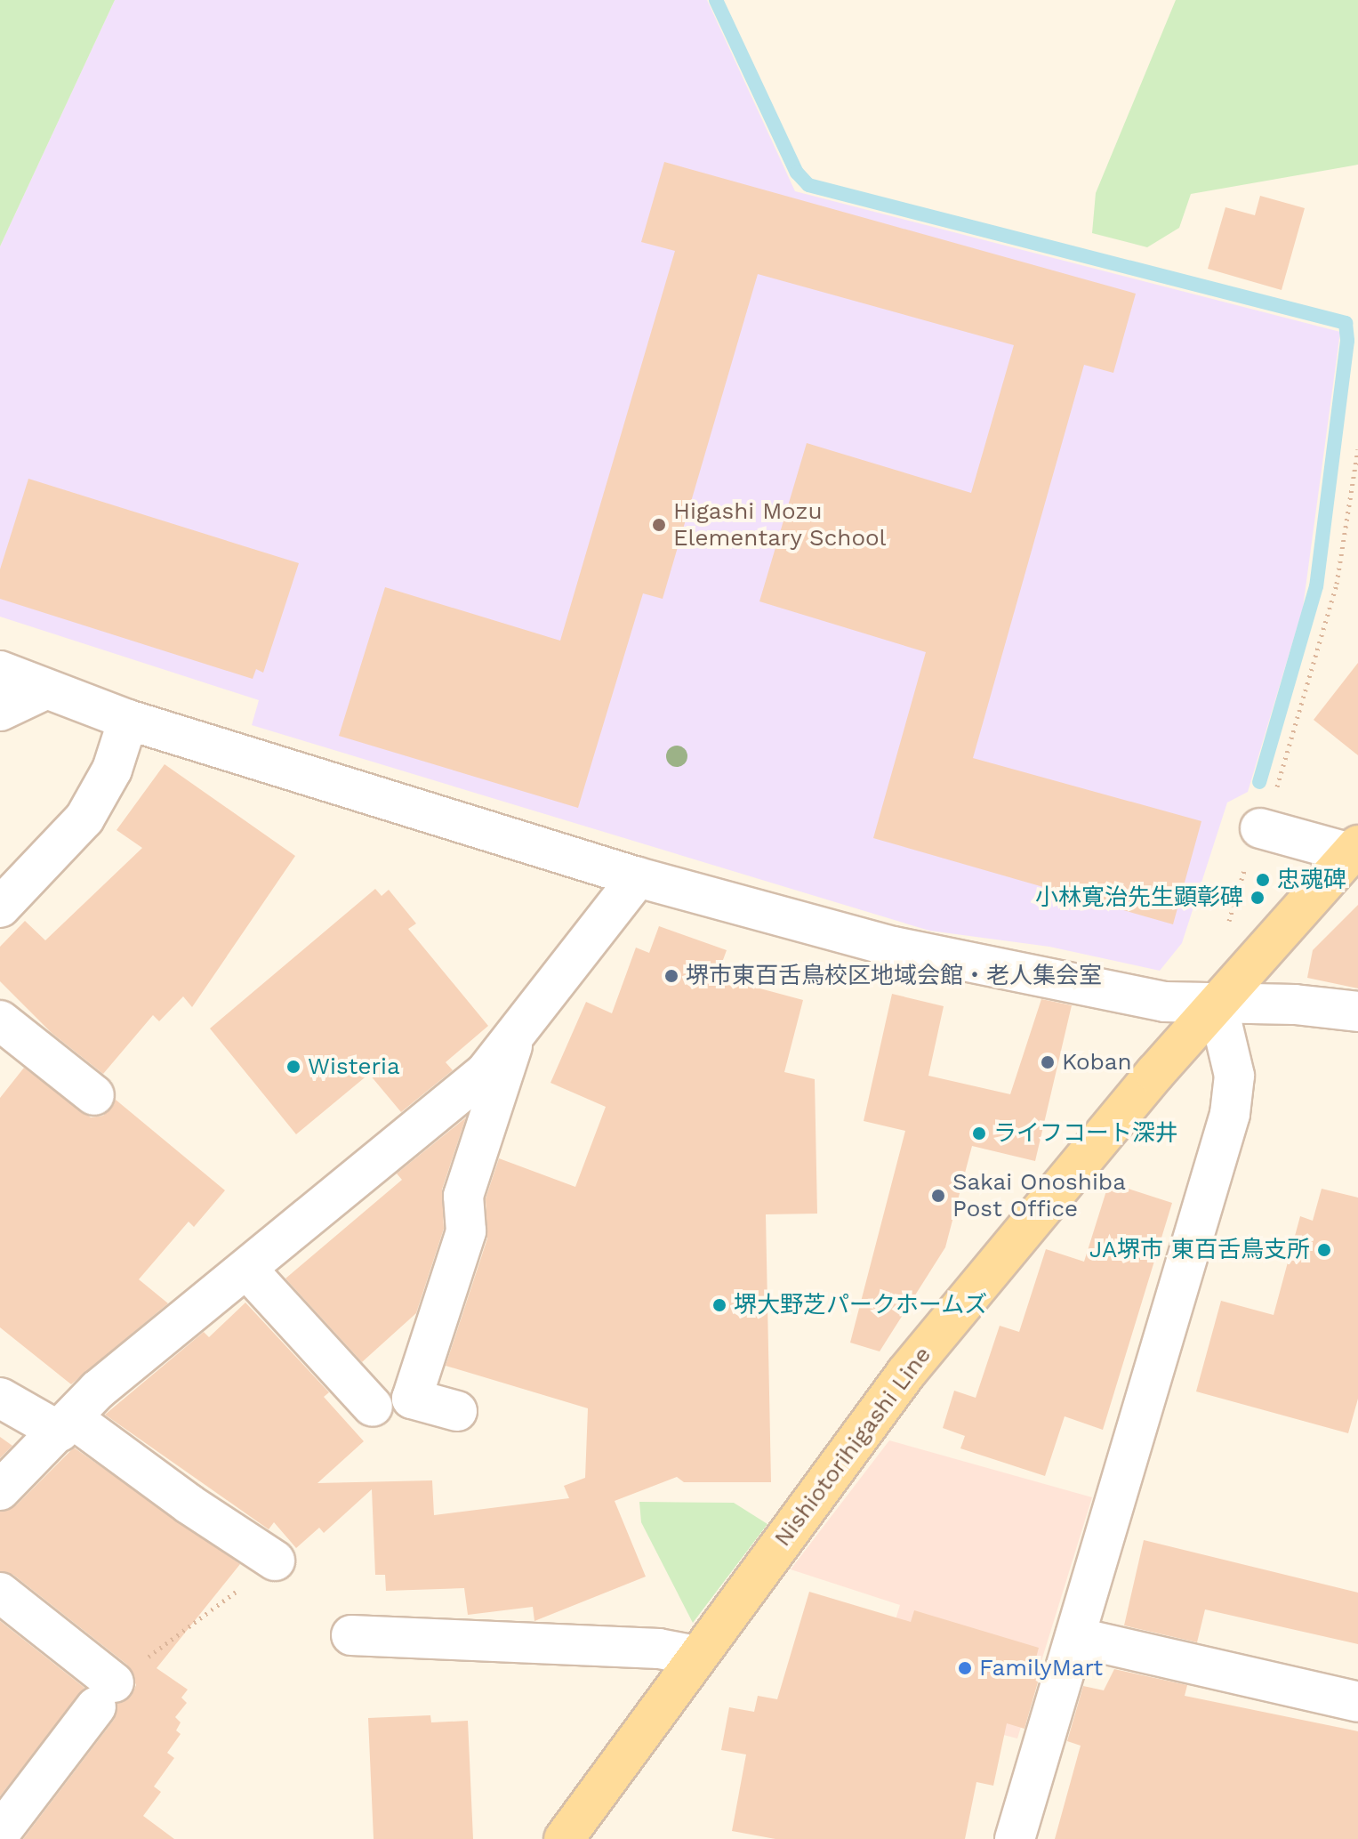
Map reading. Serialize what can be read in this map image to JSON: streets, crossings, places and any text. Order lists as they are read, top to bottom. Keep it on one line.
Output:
{"streets":{"main road":["Nishiotorihigashi Line"]},"places":["Higashi Mozu Elementary School","忠魂碑","小林寛治先生顕彰碑","堺市東百舌鳥校区地域会館・老人集会室","Koban","Wisteria","ライフコート深井","Sakai Onoshiba Post Office","JA堺市 東百舌鳥支所","堺大野芝パークホームズ","FamilyMart"]}
